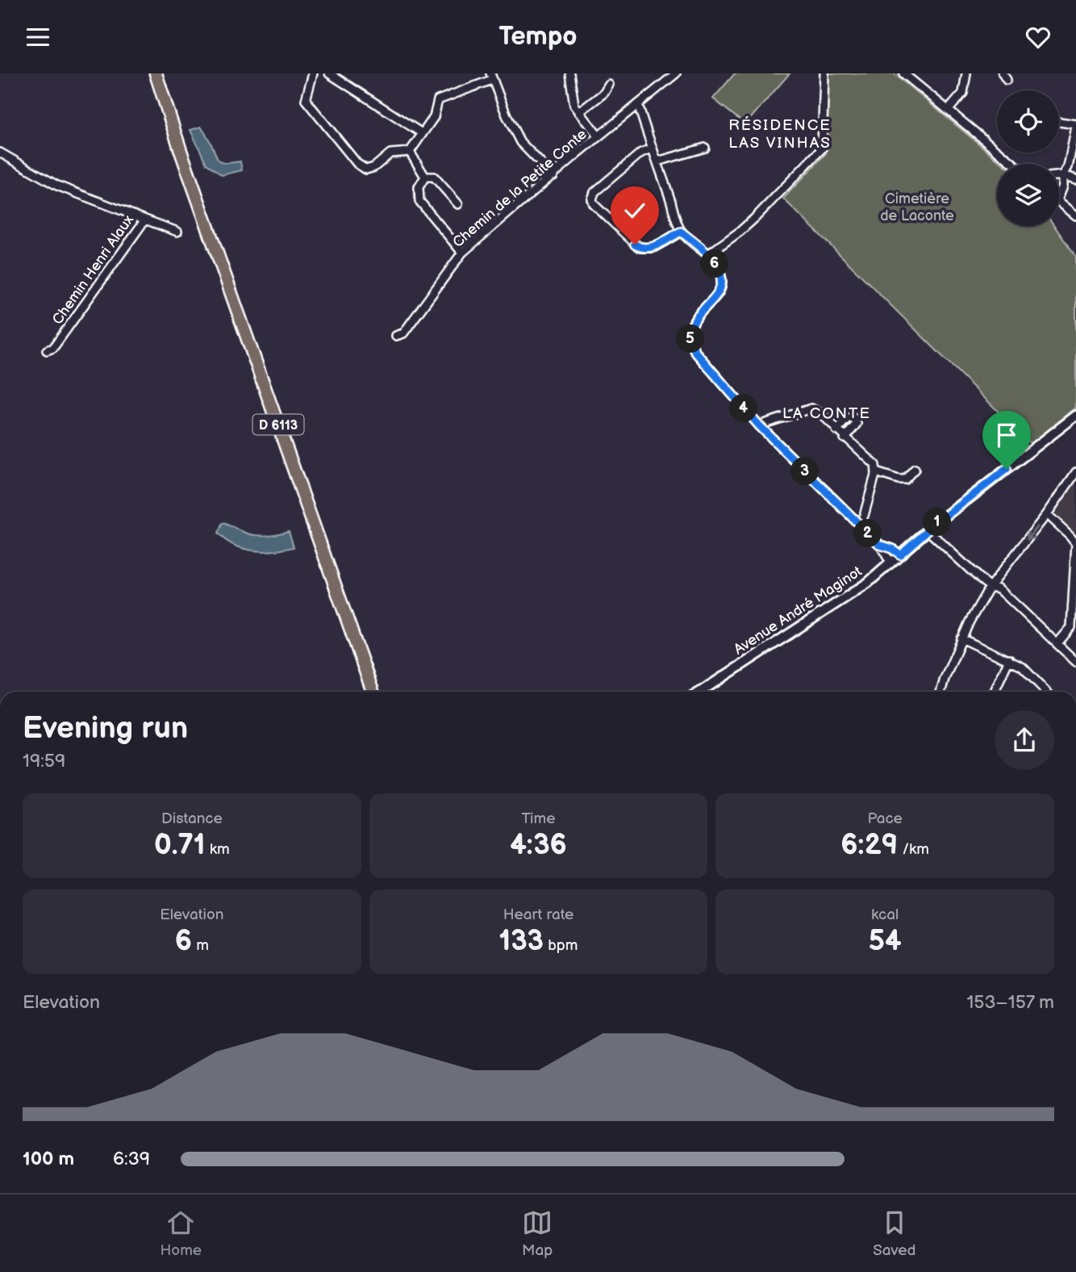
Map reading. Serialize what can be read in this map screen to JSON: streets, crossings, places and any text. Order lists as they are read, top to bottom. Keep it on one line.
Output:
{"streets":{"main road":["D 6113"],"street":["Chemin de la Petite Conte","Chemin Henri Alaux","Avenue André Maginot"]},"districts":["RÉSIDENCE LAS VINHAS","LA CONTE"],"parks":["Cimetière de Laconte"],"page":{"header":"Tempo","pins":["6","5","4","3","1","2"],"heading":["Evening run","19:59"],"stats":[["Distance","0.71 km"],["Time","4:36"],["Pace","6:29 /km"],["Elevation","6 m"],["Heart rate","133 bpm"],["kcal","54"]],"chart":["Elevation","153–157 m"],"list":[{"name":"100 m","note":"6:39"}],"tabs":["Home","Map","Saved"]}}
